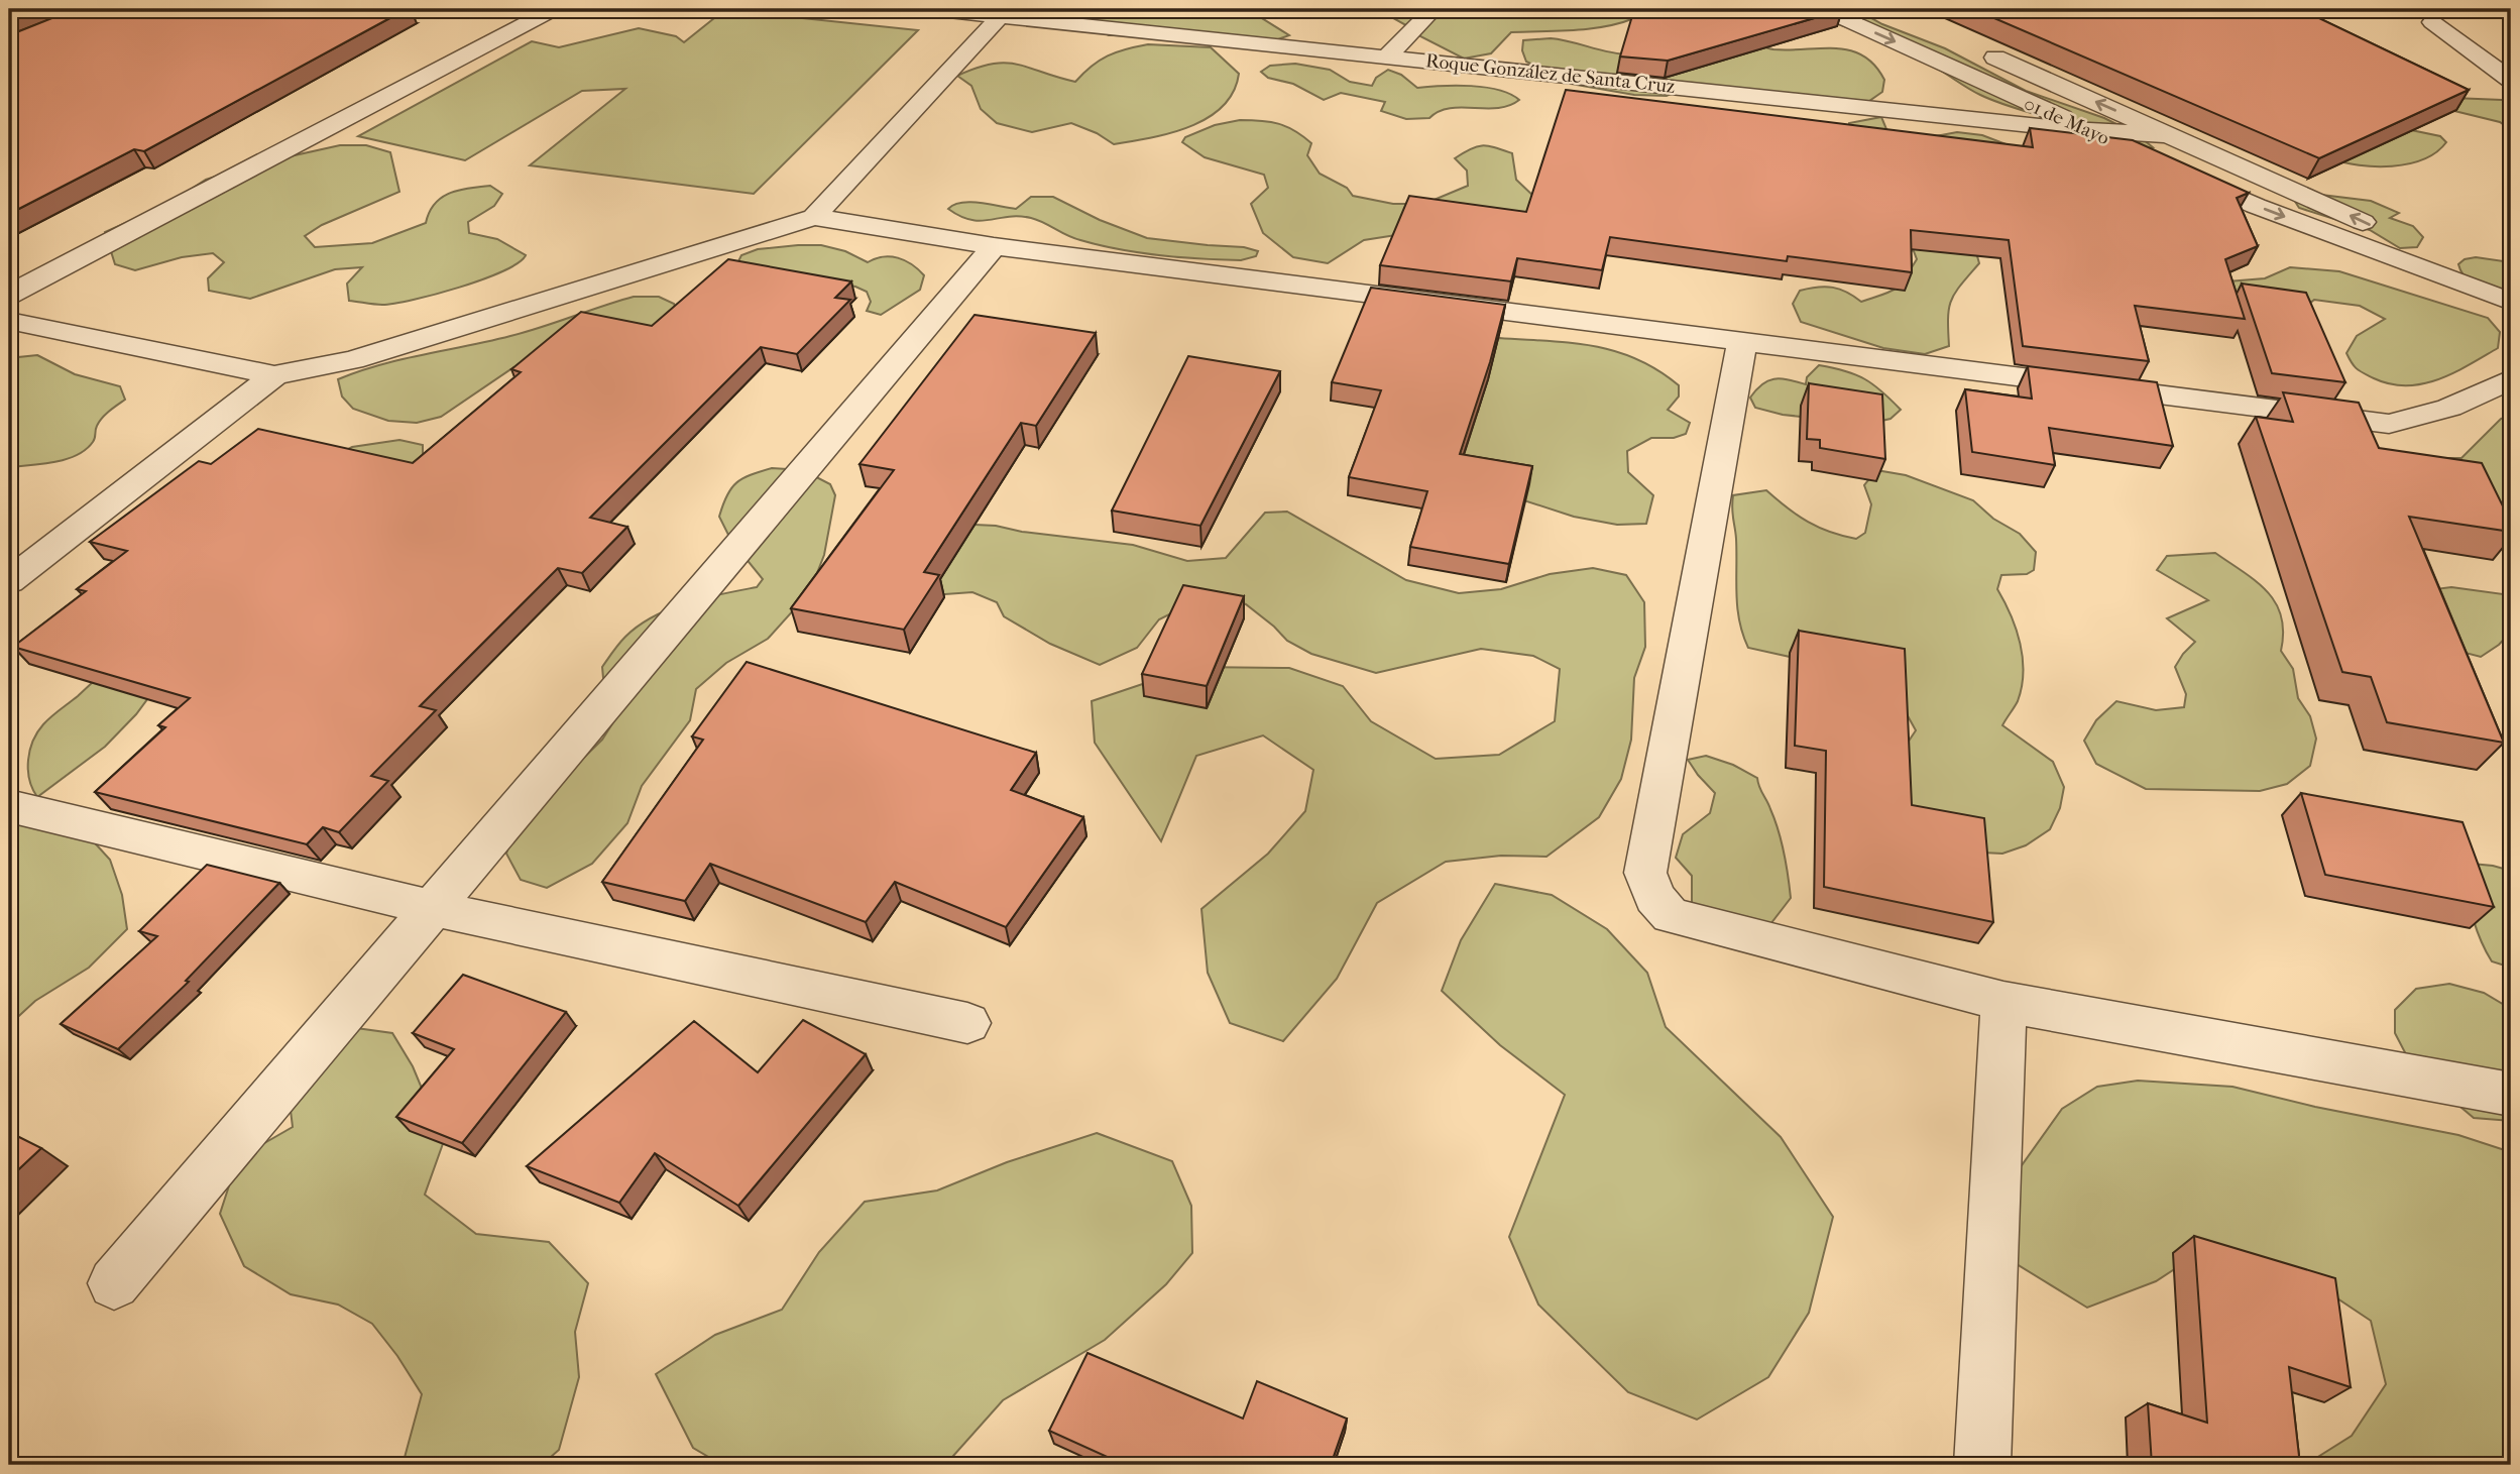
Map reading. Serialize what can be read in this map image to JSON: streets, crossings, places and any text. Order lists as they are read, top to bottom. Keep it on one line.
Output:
{"streets":{"street":["Roque González de Santa Cruz","01 de Mayo"]},"crossings":[["Roque González de Santa Cruz","01 de Mayo"]]}
